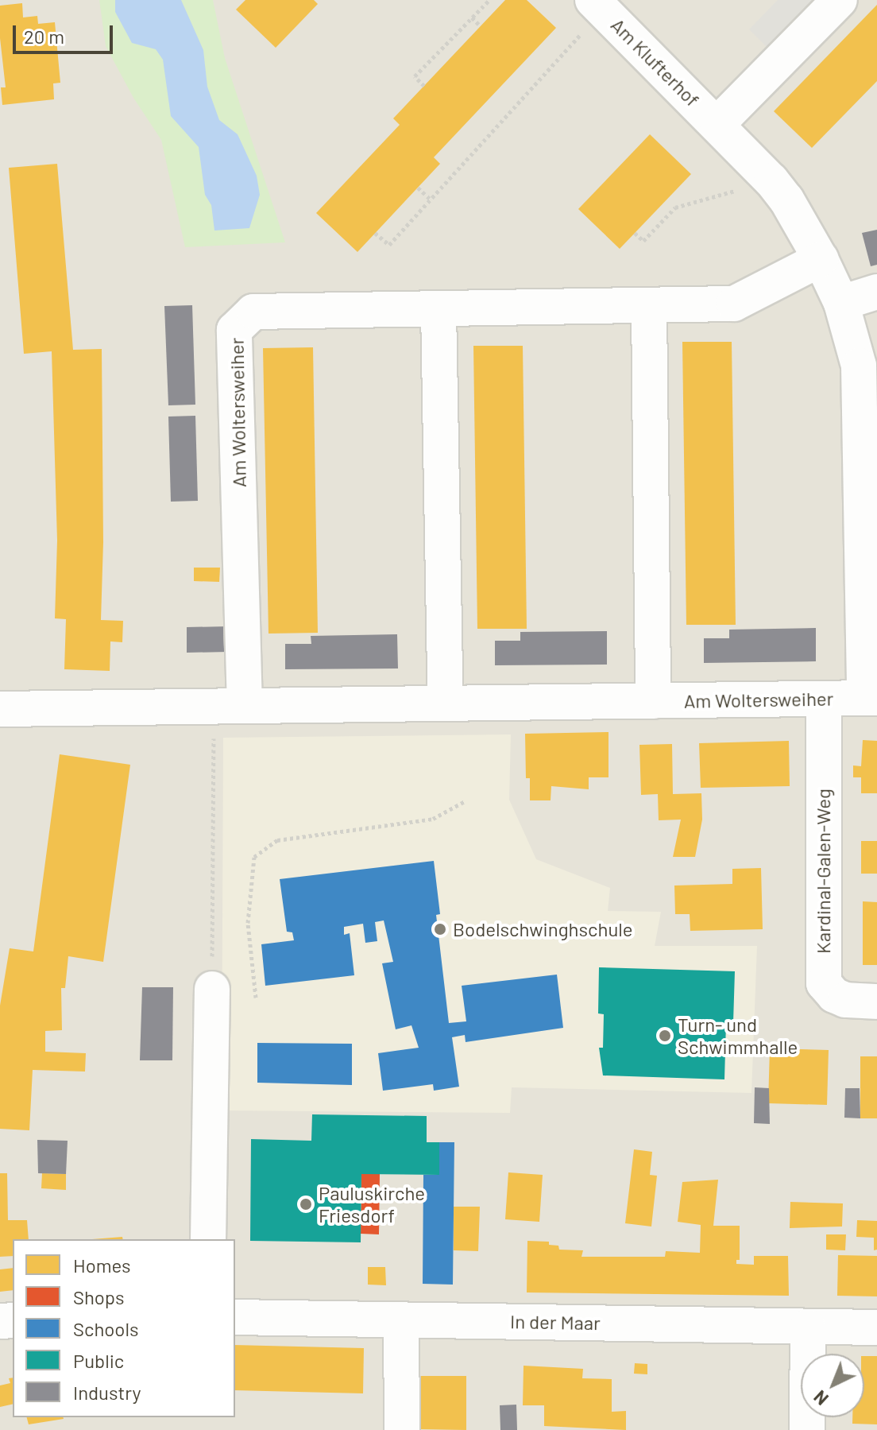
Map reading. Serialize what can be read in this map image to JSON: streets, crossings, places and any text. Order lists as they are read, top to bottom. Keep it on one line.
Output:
{"streets":{"street":["Am Klufterhof","Am Woltersweiher","Kardinal-Galen-Weg","In der Maar"]},"crossings":[["Am Klufterhof","Am Woltersweiher"],["Am Woltersweiher","Kardinal-Galen-Weg"]],"places":["Bodelschwinghschule","Turn- und Schwimmhalle","Pauluskirche Friesdorf"],"legend":["Homes","Shops","Schools","Public","Industry"],"scale_bar":"20 m","north":"bottom left"}
